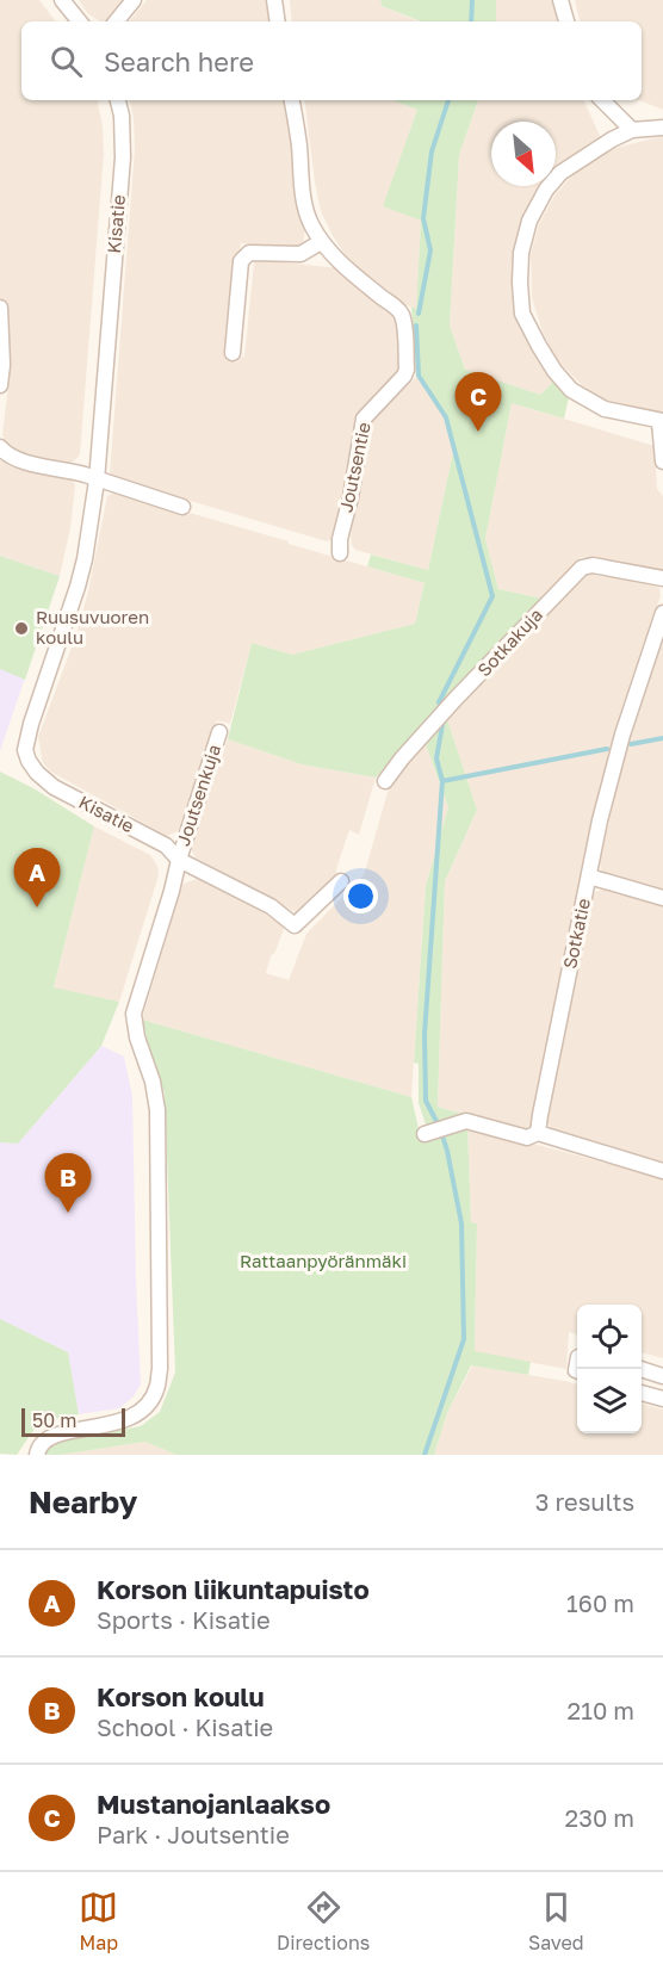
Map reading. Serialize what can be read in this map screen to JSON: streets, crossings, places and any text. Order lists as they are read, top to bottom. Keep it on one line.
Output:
{"streets":{"street":["Kisatie","Joutsentie","Sotkakuja","Joutsenkuja","Sotkatie"]},"crossings":[["Kisatie","Joutsenkuja"]],"parks":["Rattaanpyöränmäki"],"places":["Ruusuvuoren koulu"],"scale_bar":"50 m","north":"bottom right","page":{"search":"Search here","pins":["C","A","B"],"scale":"50 m","heading":["Nearby","3 results"],"list":[{"mark":"A","name":"Korson liikuntapuisto","note":"Sports · Kisatie","value":"160 m"},{"mark":"B","name":"Korson koulu","note":"School · Kisatie","value":"210 m"},{"mark":"C","name":"Mustanojanlaakso","note":"Park · Joutsentie","value":"230 m"}],"nav":["Map","Directions","Saved"]}}
